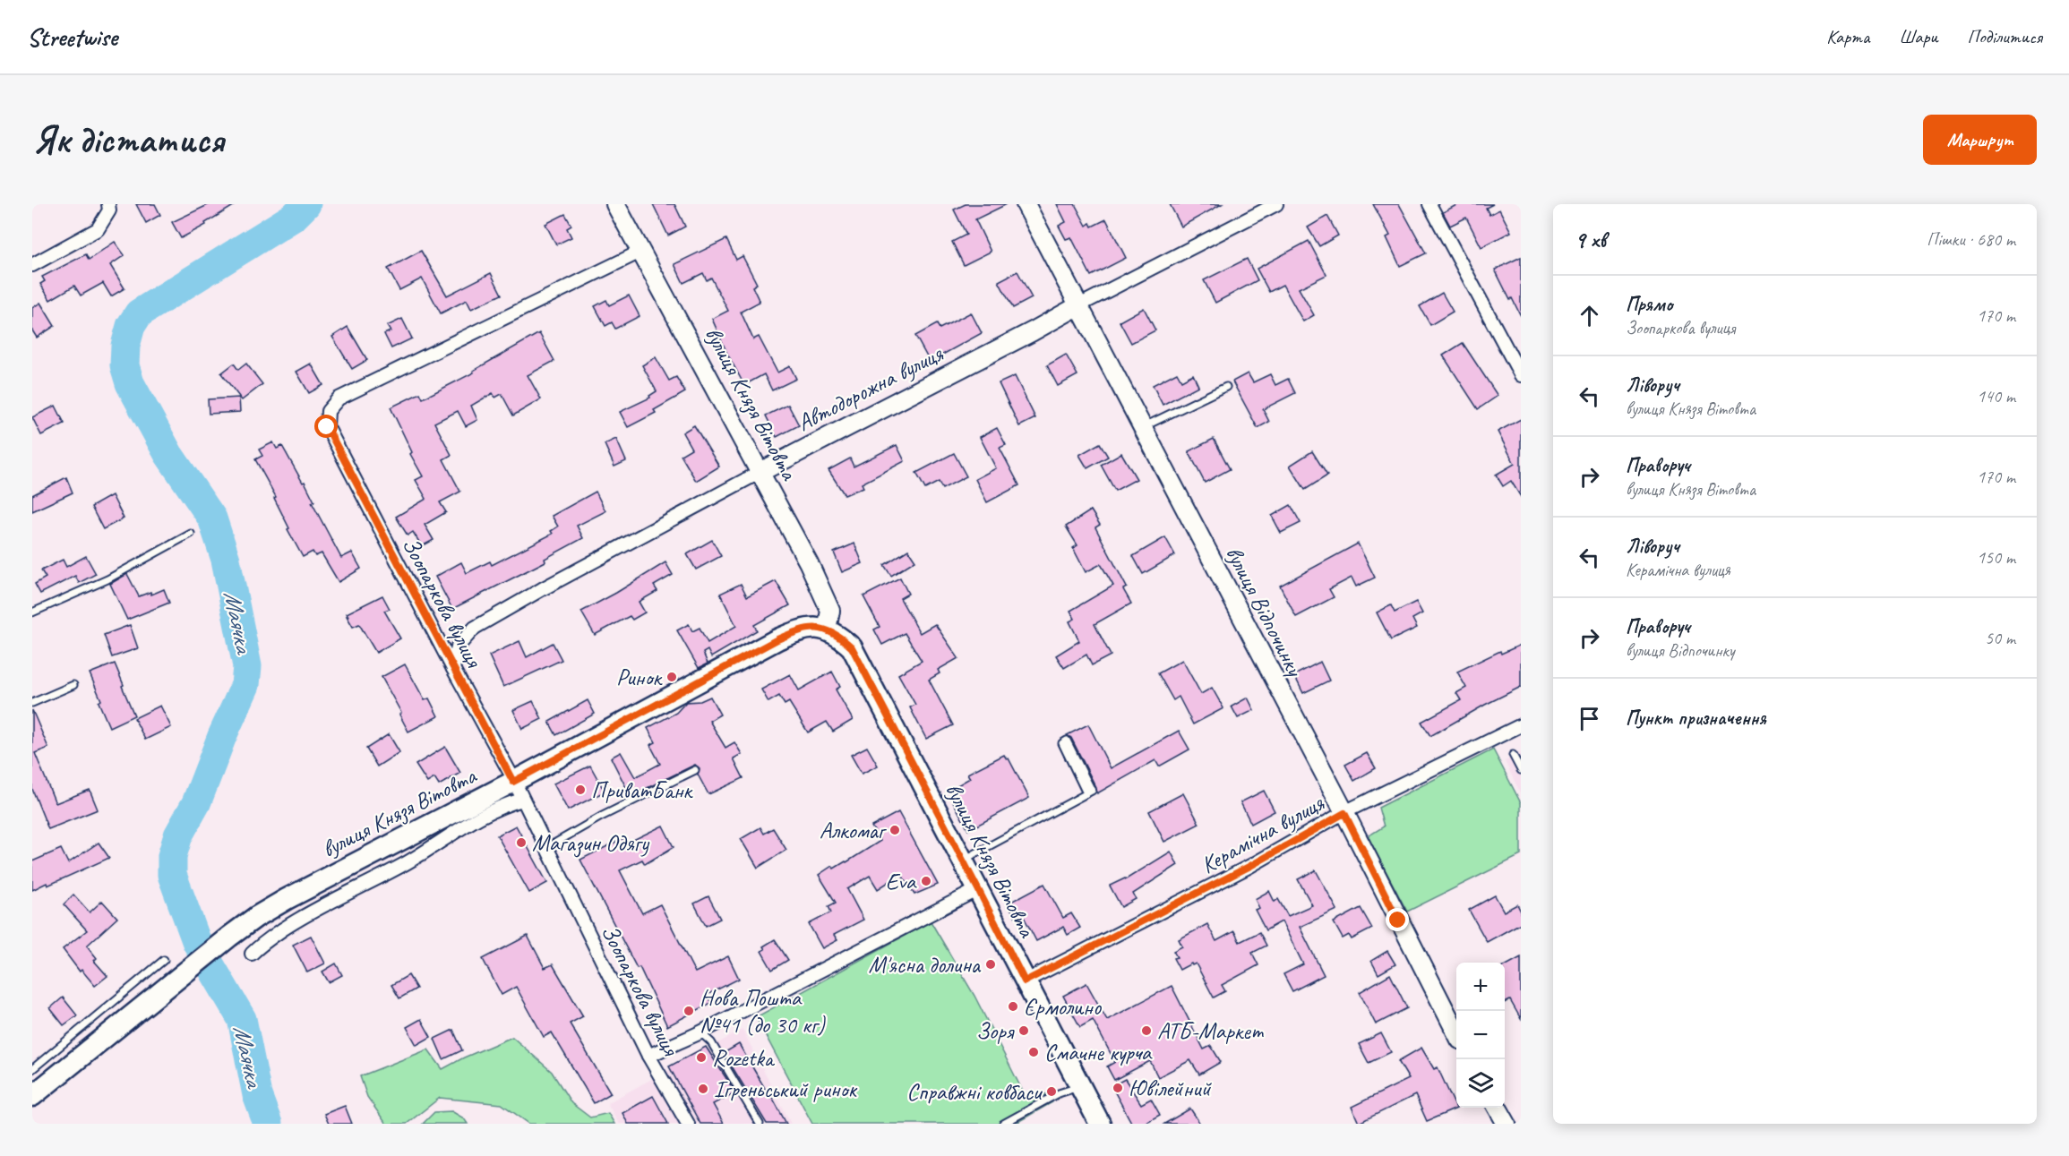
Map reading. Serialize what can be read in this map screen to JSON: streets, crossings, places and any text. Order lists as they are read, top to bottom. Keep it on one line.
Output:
{"streets":{"main road":["вулиця Князя Вітовта"],"street":["Автодорожна вулиця","Зоопаркова вулиця","вулиця Відпочинку","Керамічна вулиця"]},"crossings":[["Автодорожна вулиця","вулиця Князя Вітовта"],["Автодорожна вулиця","Зоопаркова вулиця"],["Автодорожна вулиця","вулиця Відпочинку"],["вулиця Князя Вітовта","Зоопаркова вулиця"],["вулиця Князя Вітовта","Керамічна вулиця"],["вулиця Відпочинку","Керамічна вулиця"]],"water":["Маячка"],"places":["Ринок","ПриватБанк","Алкомаг","Магазин Одягу","Eva","М'ясна долина","Єрмолино","Нова Пошта №41 (до 30 кг)","Зоря","АТБ-Маркет","Смачне курча","Rozetka","Ювілейний","Ігреньський ринок","Справжні ковбаси"],"page":{"header":"Streetwise","nav":["Карта","Шари","Поділитися"],"buttons":"Маршрут","title":"Як дістатися","heading":["9 хв","Пішки · 680 m"],"list":[["Прямо","Зоопаркова вулиця","170 m"],["Ліворуч","вулиця Князя Вітовта","140 m"],["Праворуч","вулиця Князя Вітовта","170 m"],["Ліворуч","Керамічна вулиця","150 m"],["Праворуч","вулиця Відпочинку","50 m"],"Пункт призначення"],"map_buttons":["+","−"]}}
